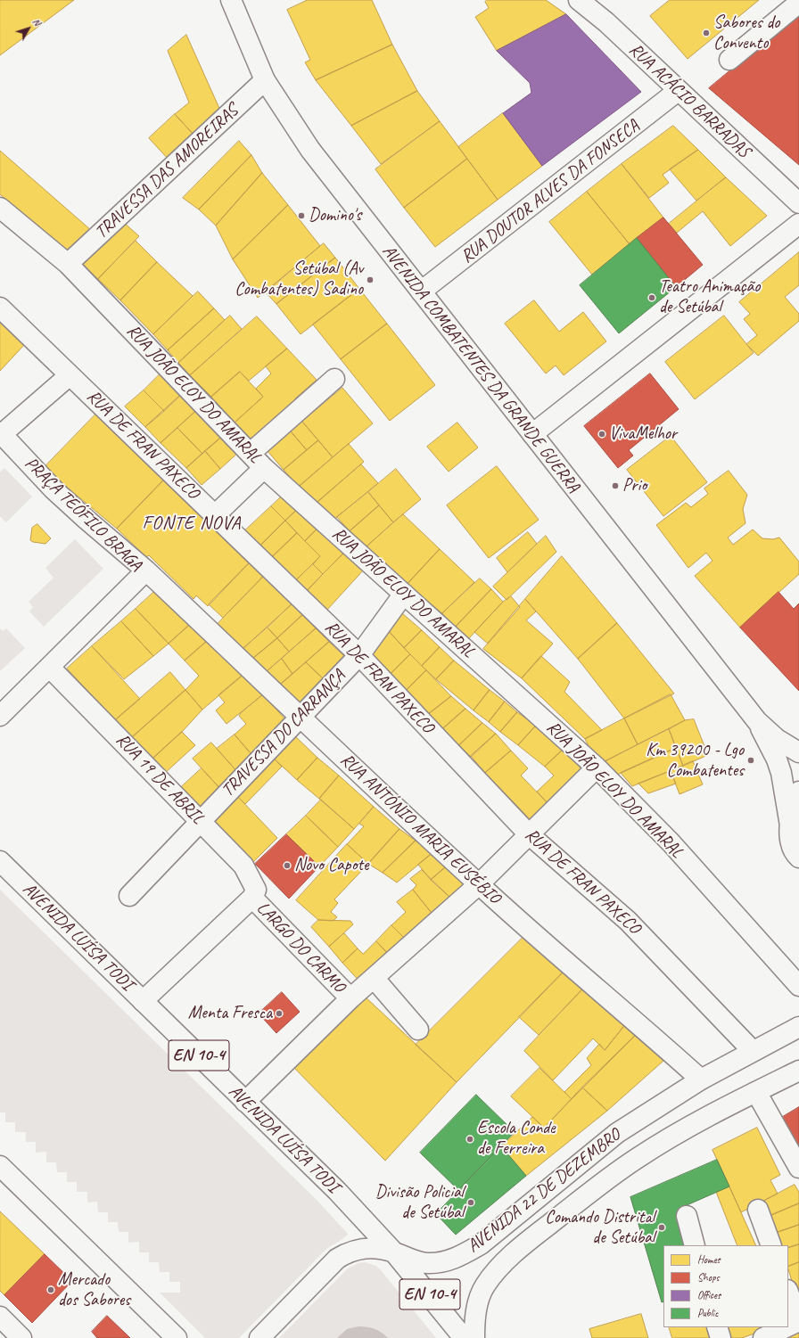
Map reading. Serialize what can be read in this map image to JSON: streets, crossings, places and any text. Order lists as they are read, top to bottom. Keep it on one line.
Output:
{"streets":{"street":["RUA ACÁCIO BARRADAS","TRAVESSA DAS AMOREIRAS","RUA DOUTOR ALVES DA FONSECA","AVENIDA COMBATENTES DA GRANDE GUERRA","RUA JOÃO ELOY DO AMARAL","RUA DE FRAN PAXECO","PRAÇA TEÓFILO BRAGA","TRAVESSA DO CARRANÇA","RUA 19 DE ABRIL","RUA ANTÓNIO MARIA EUSÉBIO","AVENIDA LUÍSA TODI","LARGO DO CARMO","EN 10-4","AVENIDA 22 DE DEZEMBRO"]},"crossings":[["RUA ACÁCIO BARRADAS","RUA DOUTOR ALVES DA FONSECA"],["TRAVESSA DAS AMOREIRAS","AVENIDA COMBATENTES DA GRANDE GUERRA"],["TRAVESSA DAS AMOREIRAS","RUA JOÃO ELOY DO AMARAL"],["RUA DOUTOR ALVES DA FONSECA","AVENIDA COMBATENTES DA GRANDE GUERRA"],["RUA JOÃO ELOY DO AMARAL","TRAVESSA DO CARRANÇA"],["RUA DE FRAN PAXECO","TRAVESSA DO CARRANÇA"],["RUA DE FRAN PAXECO","AVENIDA 22 DE DEZEMBRO"],["PRAÇA TEÓFILO BRAGA","RUA 19 DE ABRIL"],["PRAÇA TEÓFILO BRAGA","RUA ANTÓNIO MARIA EUSÉBIO"],["TRAVESSA DO CARRANÇA","RUA 19 DE ABRIL"],["TRAVESSA DO CARRANÇA","RUA ANTÓNIO MARIA EUSÉBIO"],["RUA 19 DE ABRIL","LARGO DO CARMO"],["RUA ANTÓNIO MARIA EUSÉBIO","AVENIDA 22 DE DEZEMBRO"],["AVENIDA LUÍSA TODI","LARGO DO CARMO"],["AVENIDA LUÍSA TODI","AVENIDA 22 DE DEZEMBRO"]],"districts":["FONTE NOVA"],"places":["Sabores do Convento","Domino's","Setúbal (Av Combatentes) Sadino","Teatro Animação de Setúbal","VivaMelhor","Prio","Km 39200 - Lgo Combatentes","Novo Capote","Menta Fresca","Escola Conde de Ferreira","Divisão Policial de Setúbal","Comando Distrital de Setúbal","Mercado dos Sabores"],"legend":["Homes","Shops","Offices","Public"],"north":"top right"}
